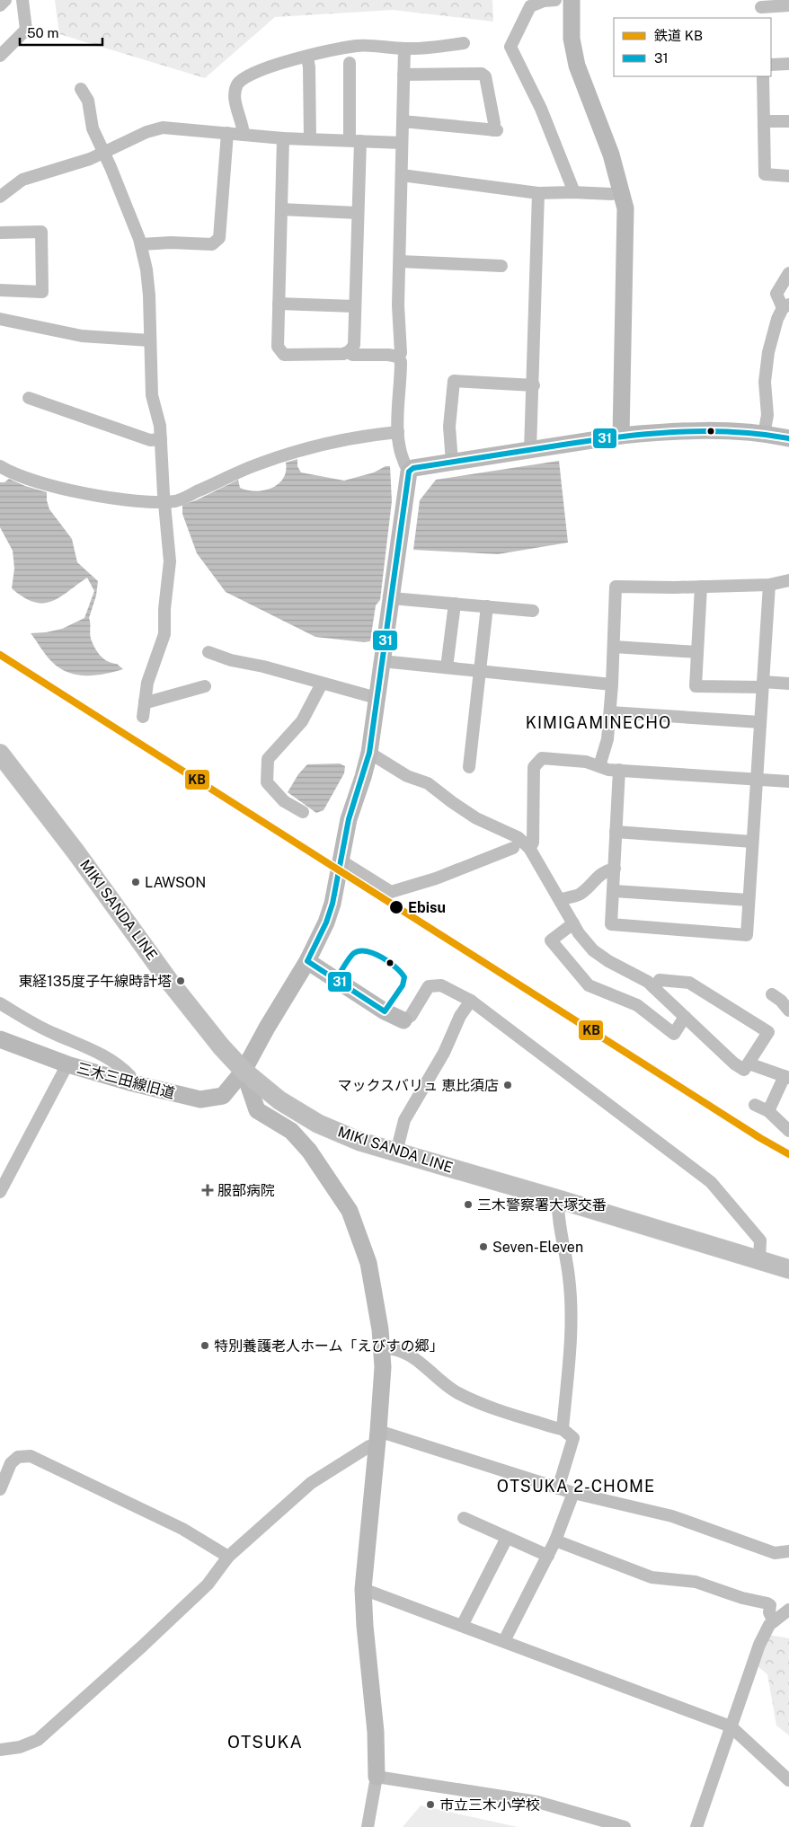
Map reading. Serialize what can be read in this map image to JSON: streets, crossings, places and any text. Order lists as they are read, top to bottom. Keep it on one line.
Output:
{"streets":{"main road":["MIKI SANDA LINE"],"street":["三木三田線旧道"]},"crossings":[["MIKI SANDA LINE","三木三田線旧道"]],"districts":["KIMIGAMINECHO","OTSUKA 2-CHOME","OTSUKA"],"places":{"other":["LAWSON","Ebisu","東経135度子午線時計塔","マックスバリュ 恵比須店","三木警察署大塚交番","Seven-Eleven","特別養護老人ホーム「えびすの郷」","市立三木小学校"],"health":["服部病院"]},"lines":["transit line 31","rail line KB"],"legend":["鉄道 KB","31"],"scale_bar":"50 m"}
